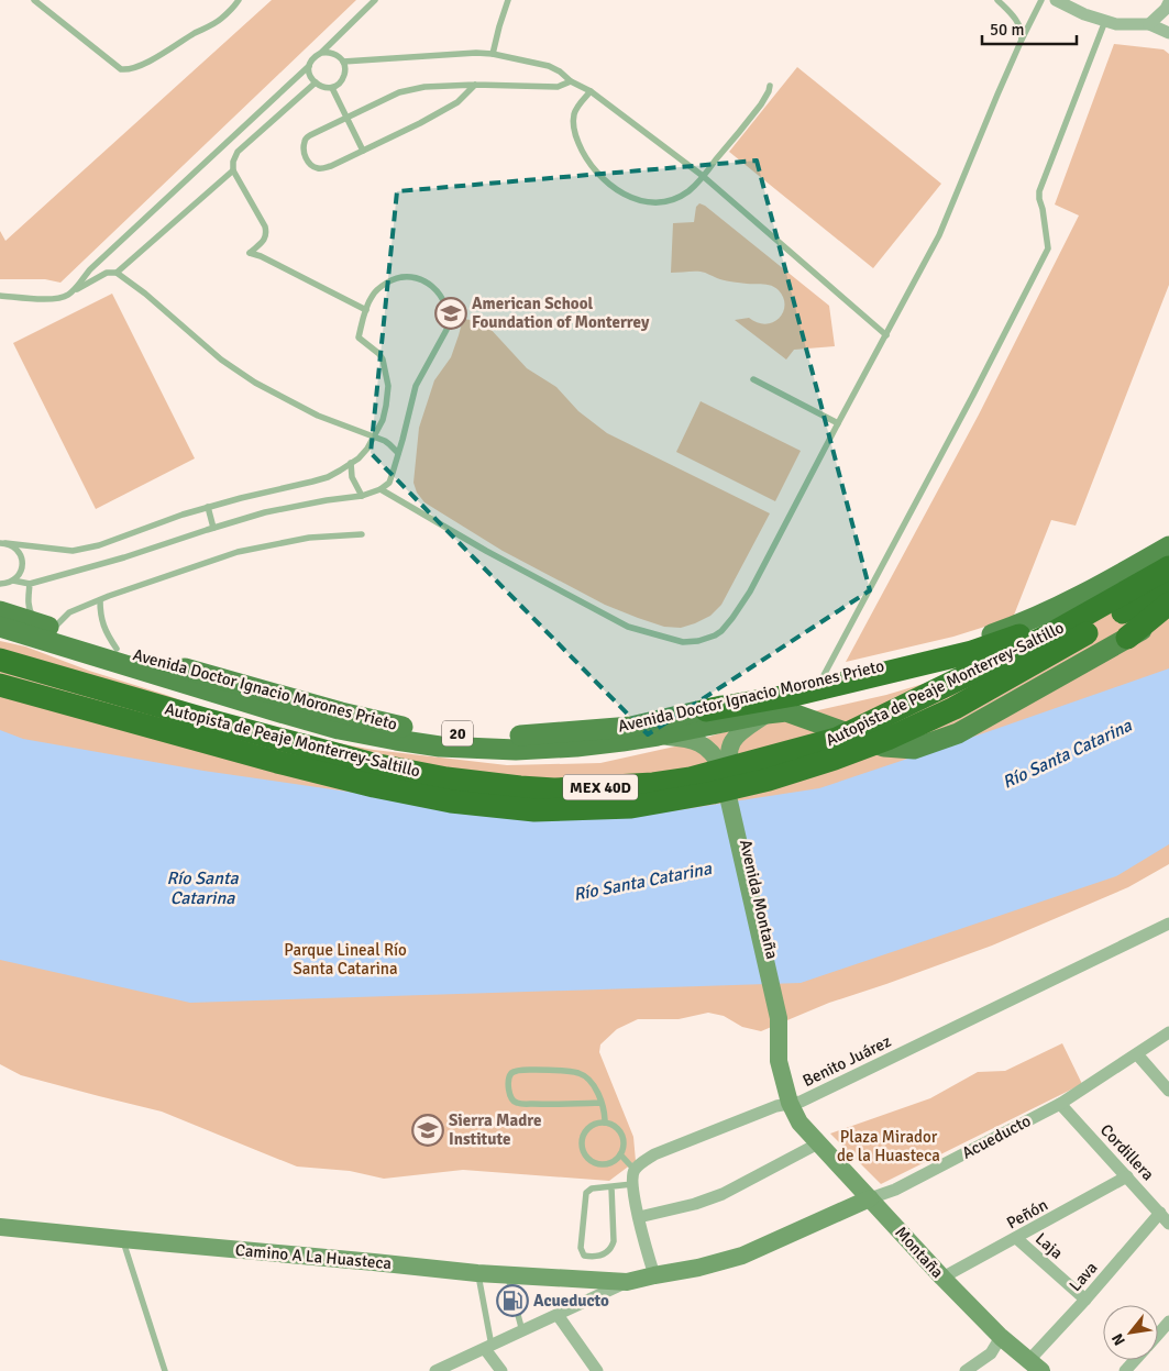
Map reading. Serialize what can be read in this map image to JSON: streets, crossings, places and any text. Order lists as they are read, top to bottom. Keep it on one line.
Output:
{"streets":{"highway":["Autopista de Peaje Monterrey-Saltillo","MEX 40D"],"main road":["Avenida Doctor Ignacio Morones Prieto","20"],"street":["Avenida Montaña","Benito Juárez","Acueducto","Cordillera","Peñón","Laja","Montaña","Camino A La Huasteca","Lava"]},"crossings":[["Autopista de Peaje Monterrey-Saltillo","MEX 40D"],["Avenida Doctor Ignacio Morones Prieto","MEX 40D"],["Avenida Doctor Ignacio Morones Prieto","Avenida Montaña"],["Avenida Montaña","Montaña"],["Benito Juárez","Montaña"],["Acueducto","Cordillera"],["Acueducto","Montaña"],["Acueducto","Camino A La Huasteca"],["Cordillera","Peñón"],["Cordillera","Lava"],["Peñón","Laja"],["Peñón","Montaña"],["Laja","Lava"],["Montaña","Lava"]],"water":["Río Santa Catarina"],"parks":["Parque Lineal Río Santa Catarina","Plaza Mirador de la Huasteca"],"places":{"school or university":["American School Foundation of Monterrey","Sierra Madre Institute"],"fuel station":["Acueducto"]},"scale_bar":"50 m","north":"bottom left"}
